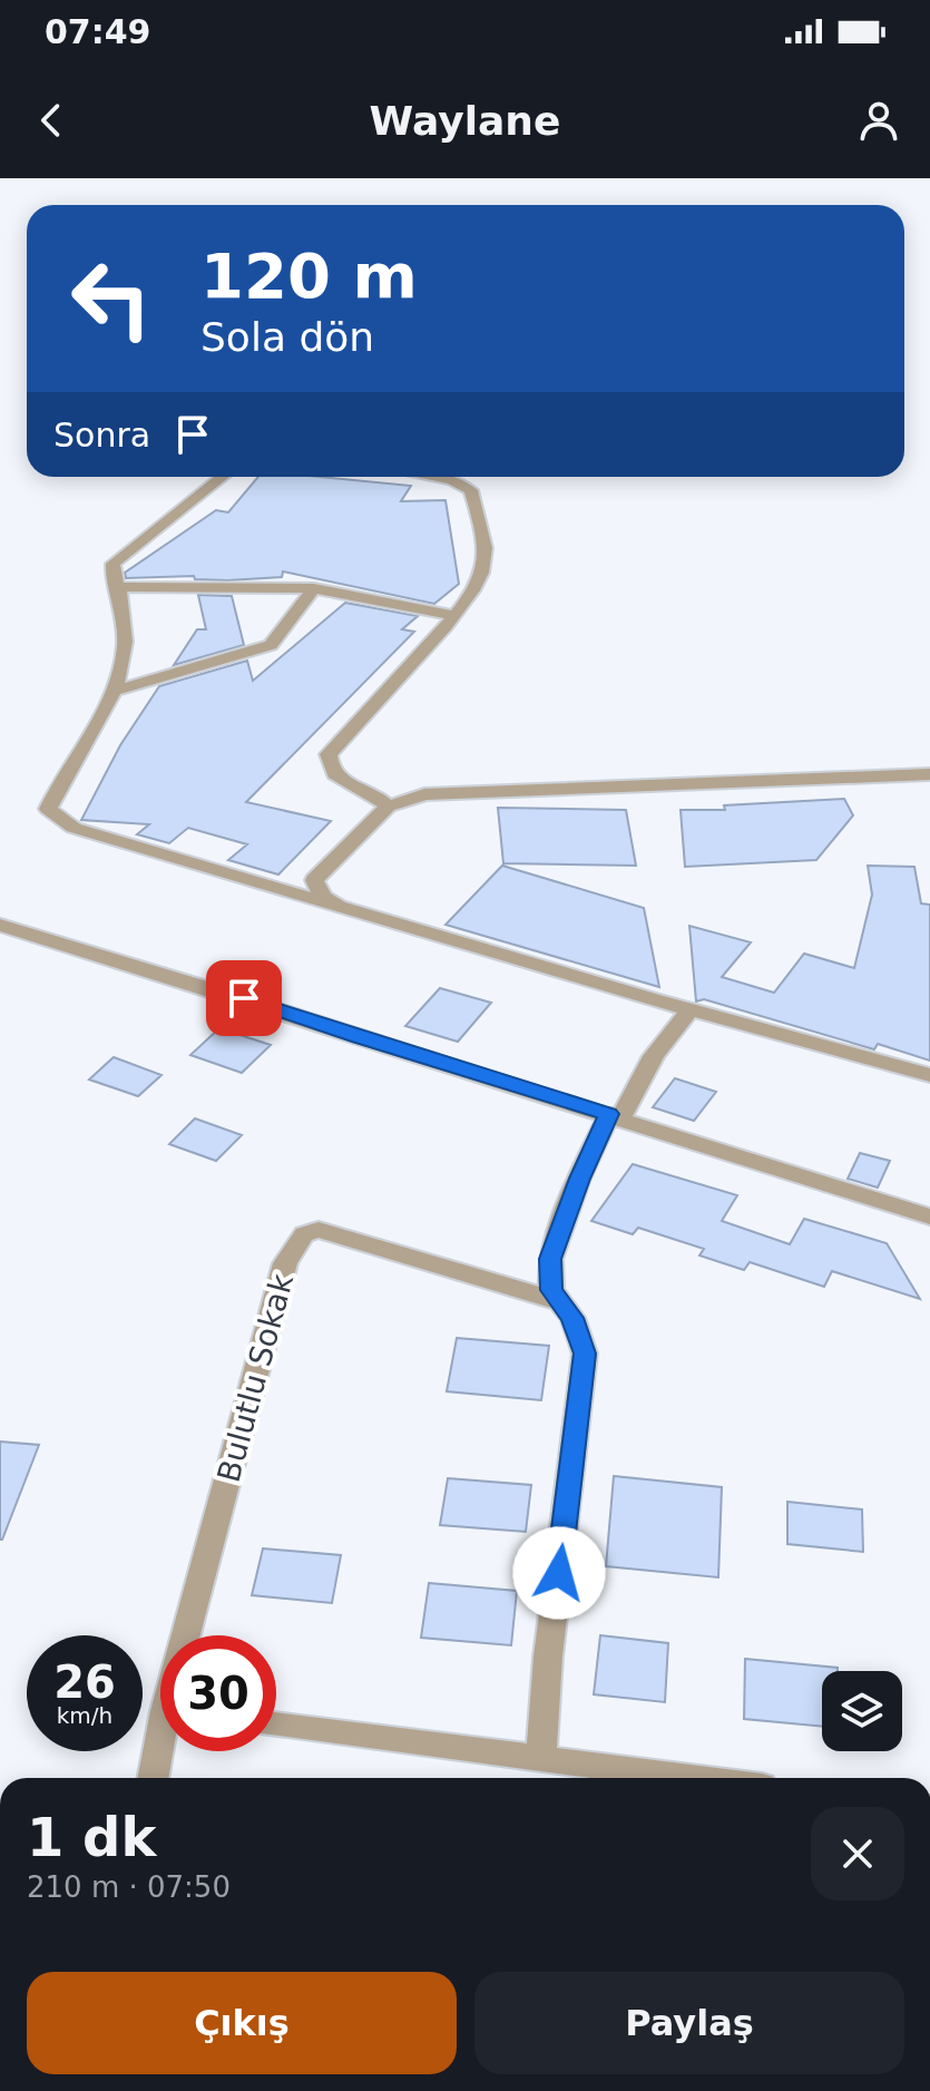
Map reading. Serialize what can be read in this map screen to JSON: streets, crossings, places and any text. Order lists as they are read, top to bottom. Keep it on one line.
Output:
{"streets":{"street":["Bulutlu Sokak"]},"page":{"status":"07:49","header":"Waylane","turn":["120 m","Sola dön"],"then":"Sonra","speed":"26 km/h","limit":"30","heading":["1 dk","210 m · 07:50"],"buttons":["Çıkış","Paylaş"]}}
